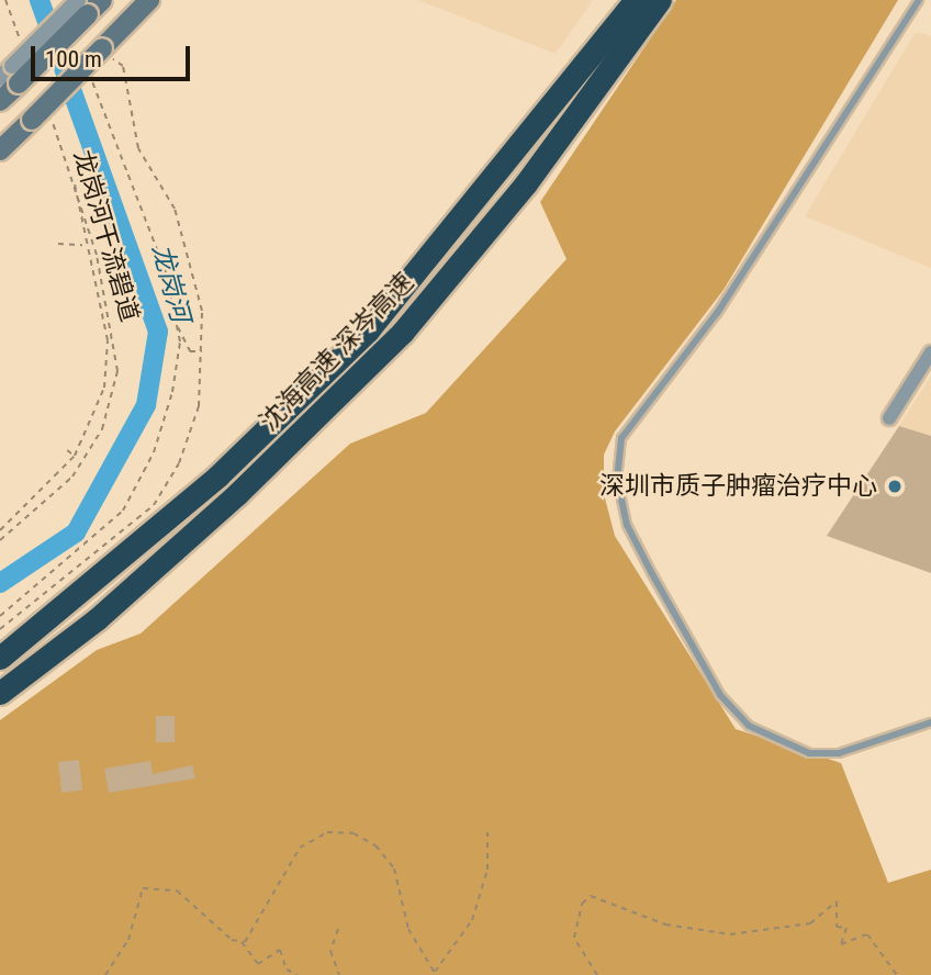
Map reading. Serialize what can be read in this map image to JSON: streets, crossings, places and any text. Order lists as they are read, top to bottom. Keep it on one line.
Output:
{"streets":{"highway":["沈海高速 深岑高速"],"path":["龙岗河干流碧道"]},"water":["龙岗河"],"places":["深圳市质子肿瘤治疗中心"],"scale_bar":"100 m"}
